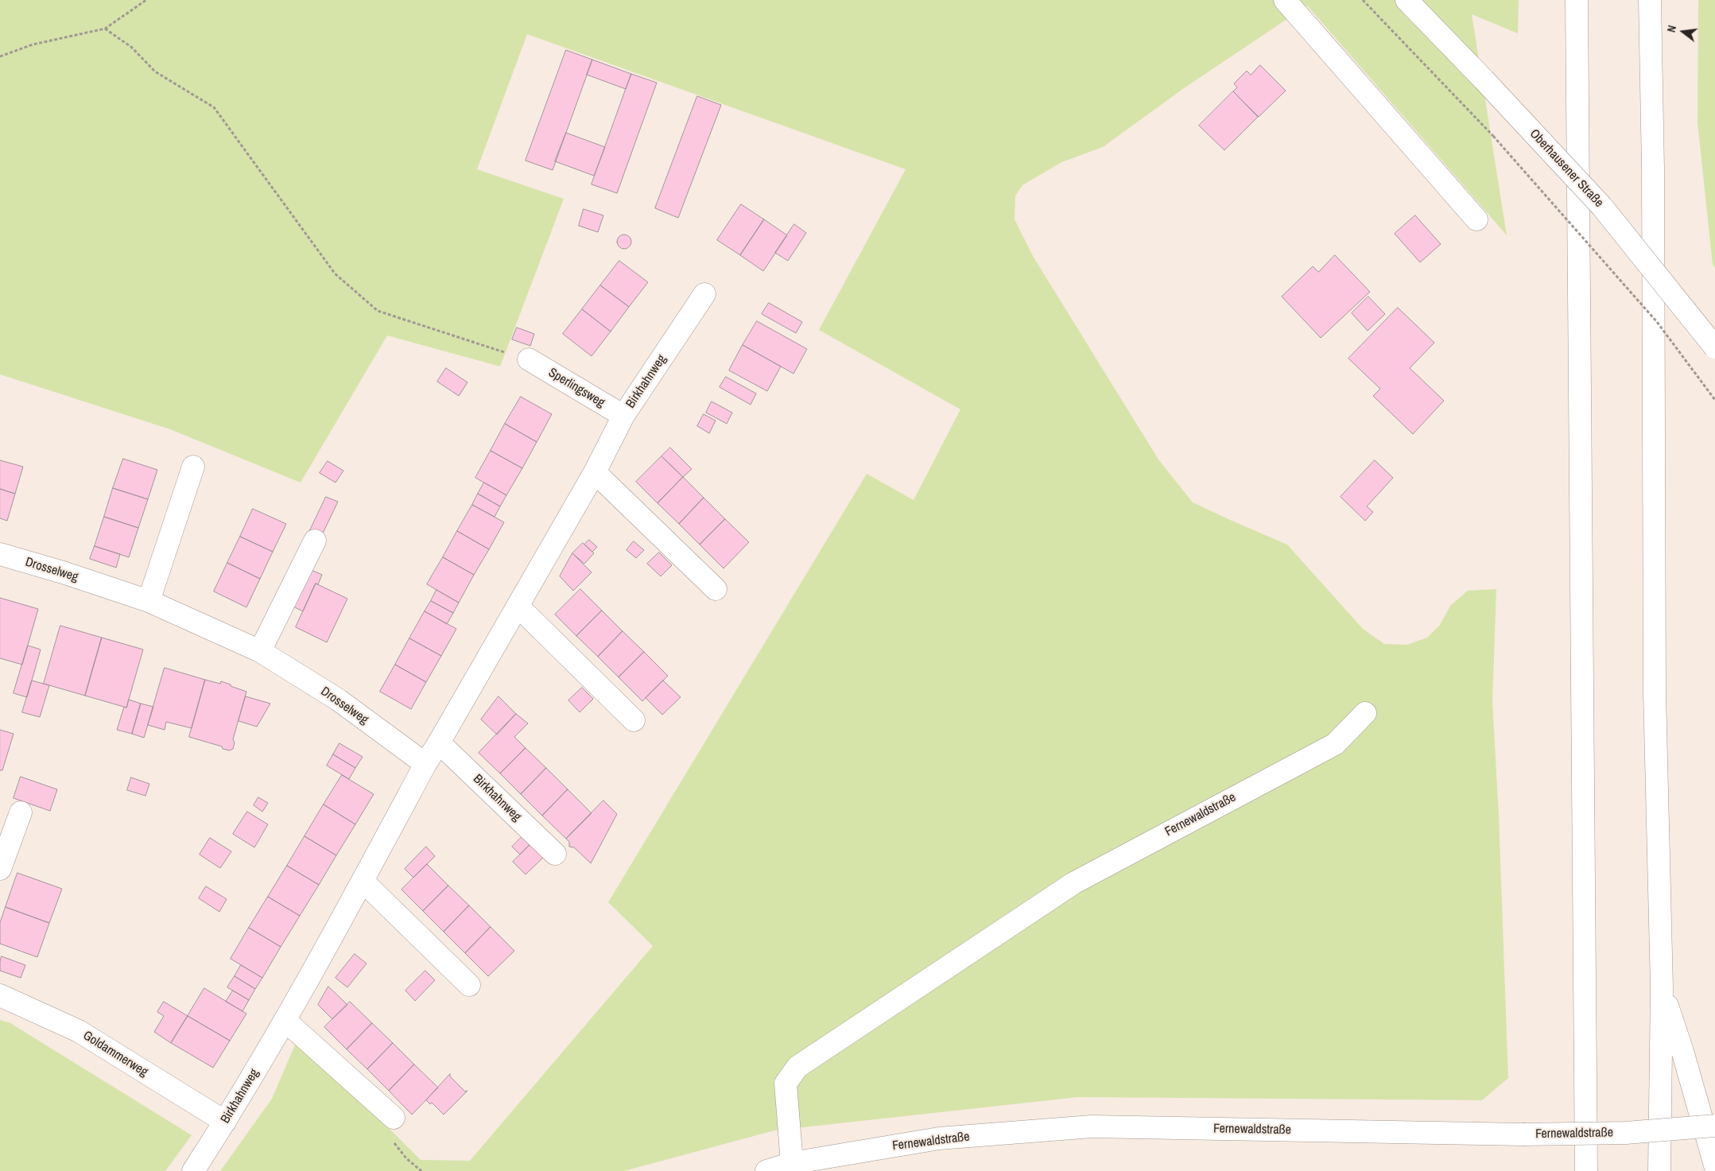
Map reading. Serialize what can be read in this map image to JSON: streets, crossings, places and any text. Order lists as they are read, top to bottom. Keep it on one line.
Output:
{"streets":{"main road":["Oberhausener Straße","Birkhahnweg","Sperlingsweg","Drosselweg","Fernewaldstraße","Goldammerweg"]},"crossings":[["Birkhahnweg","Sperlingsweg"],["Birkhahnweg","Drosselweg"],["Birkhahnweg","Goldammerweg"]],"north":"left"}
